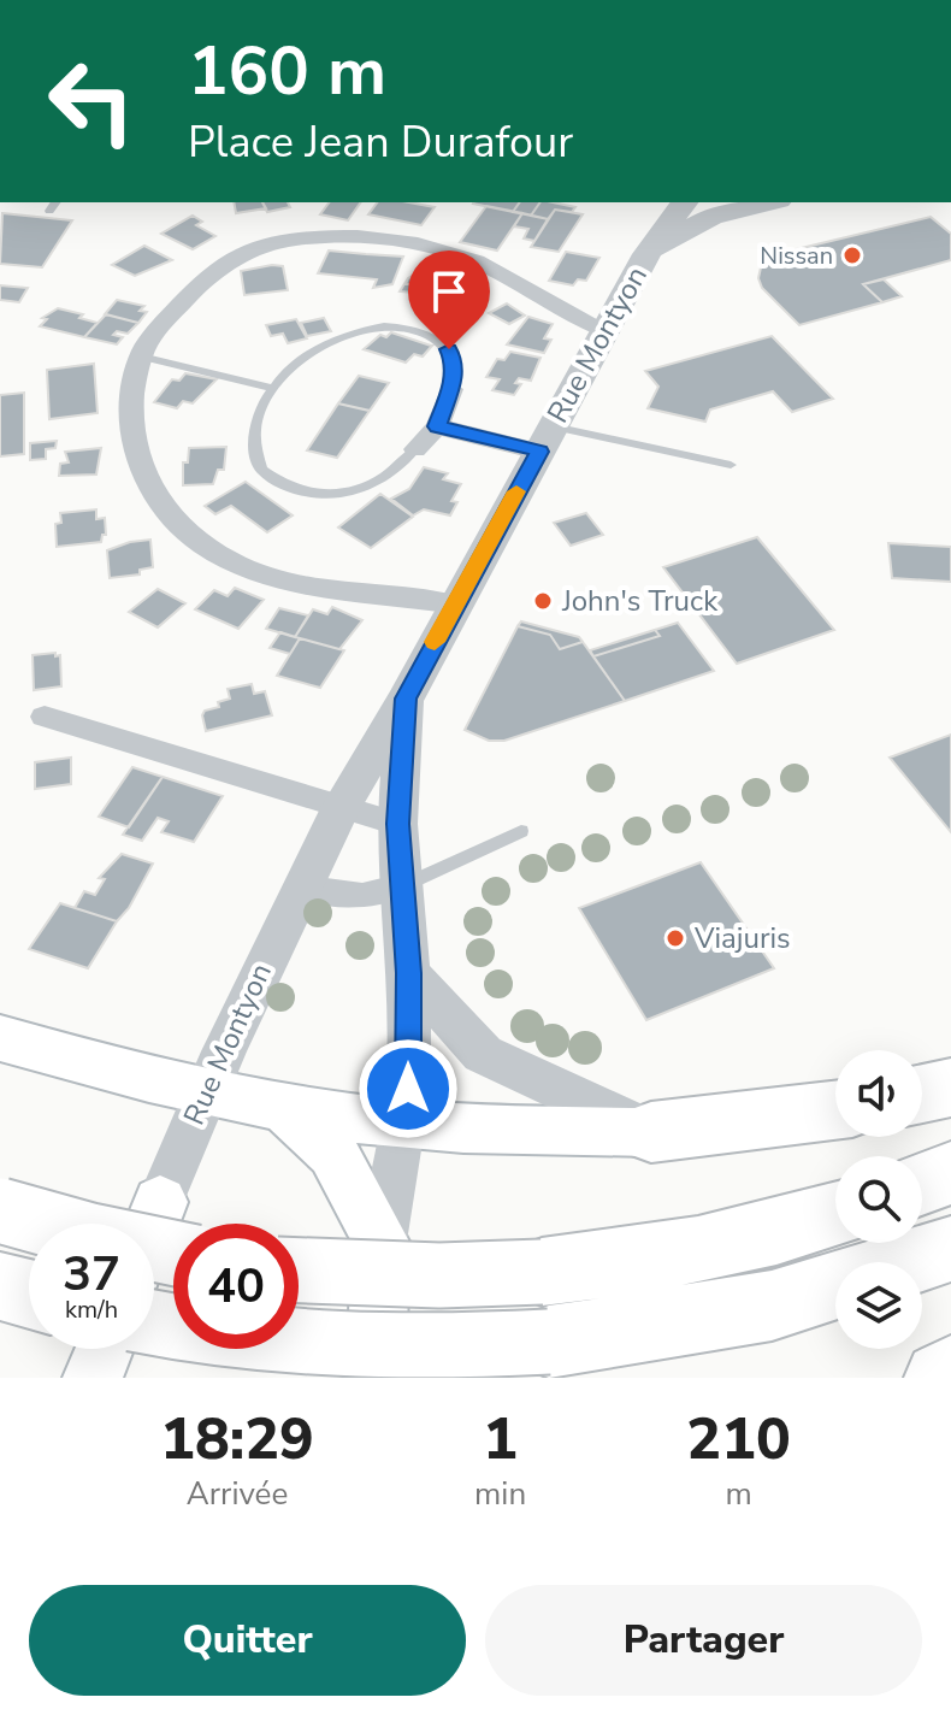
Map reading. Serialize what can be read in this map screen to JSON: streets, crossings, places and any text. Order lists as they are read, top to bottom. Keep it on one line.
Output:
{"streets":{"street":["Rue Montyon"]},"places":["Nissan","John's Truck","Viajuris"],"page":{"turn":["160 m","Place Jean Durafour"],"speed":"37 km/h","limit":"40","eta":["18:29","Arrivée","1","min","210","m"],"buttons":["Quitter","Partager"]}}
